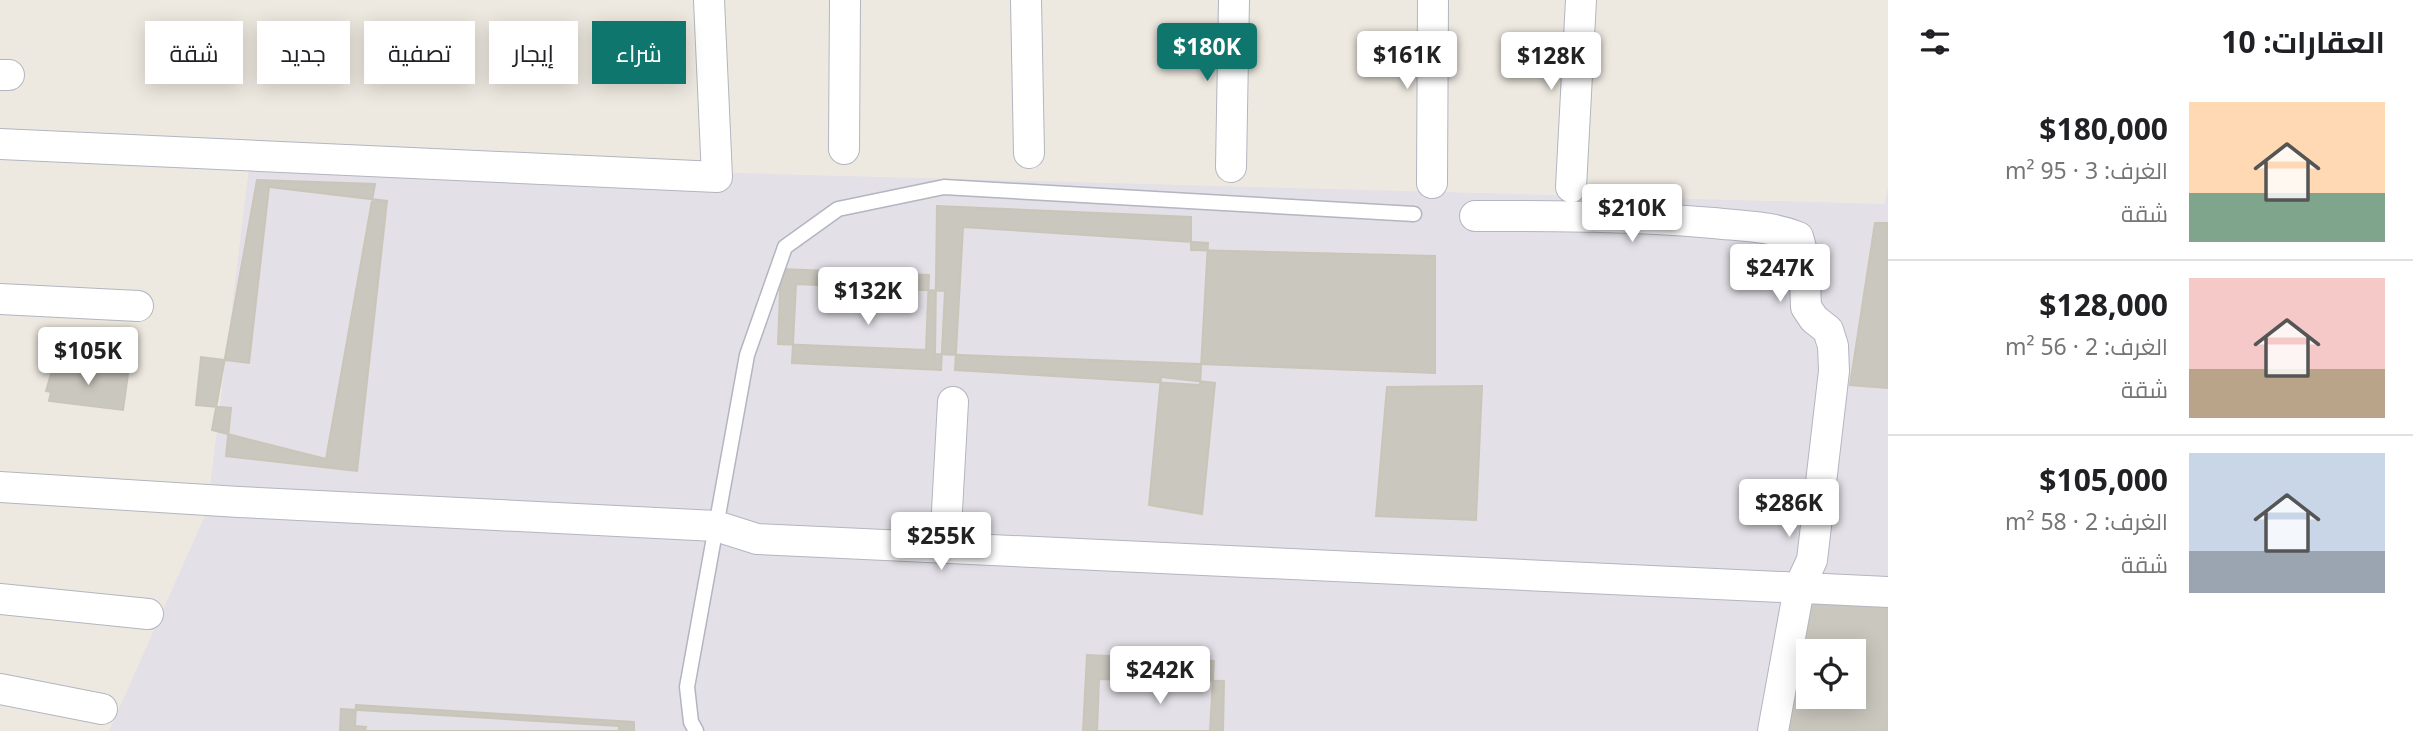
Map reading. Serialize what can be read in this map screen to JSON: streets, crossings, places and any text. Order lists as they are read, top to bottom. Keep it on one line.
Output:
{"page":{"heading":"العقارات: 10","chip":["شراء","إيجار","تصفية","جديد","شقة"],"price":["$180K","$161K","$128K","$210K","$247K","$132K","$105K","$286K","$255K","$242K"],"list":[{"name":"$180,000","note":"الغرف: 3 · 95 m² · شقة"},{"name":"$128,000","note":"الغرف: 2 · 56 m² · شقة"},{"name":"$105,000","note":"الغرف: 2 · 58 m² · شقة"}]}}
